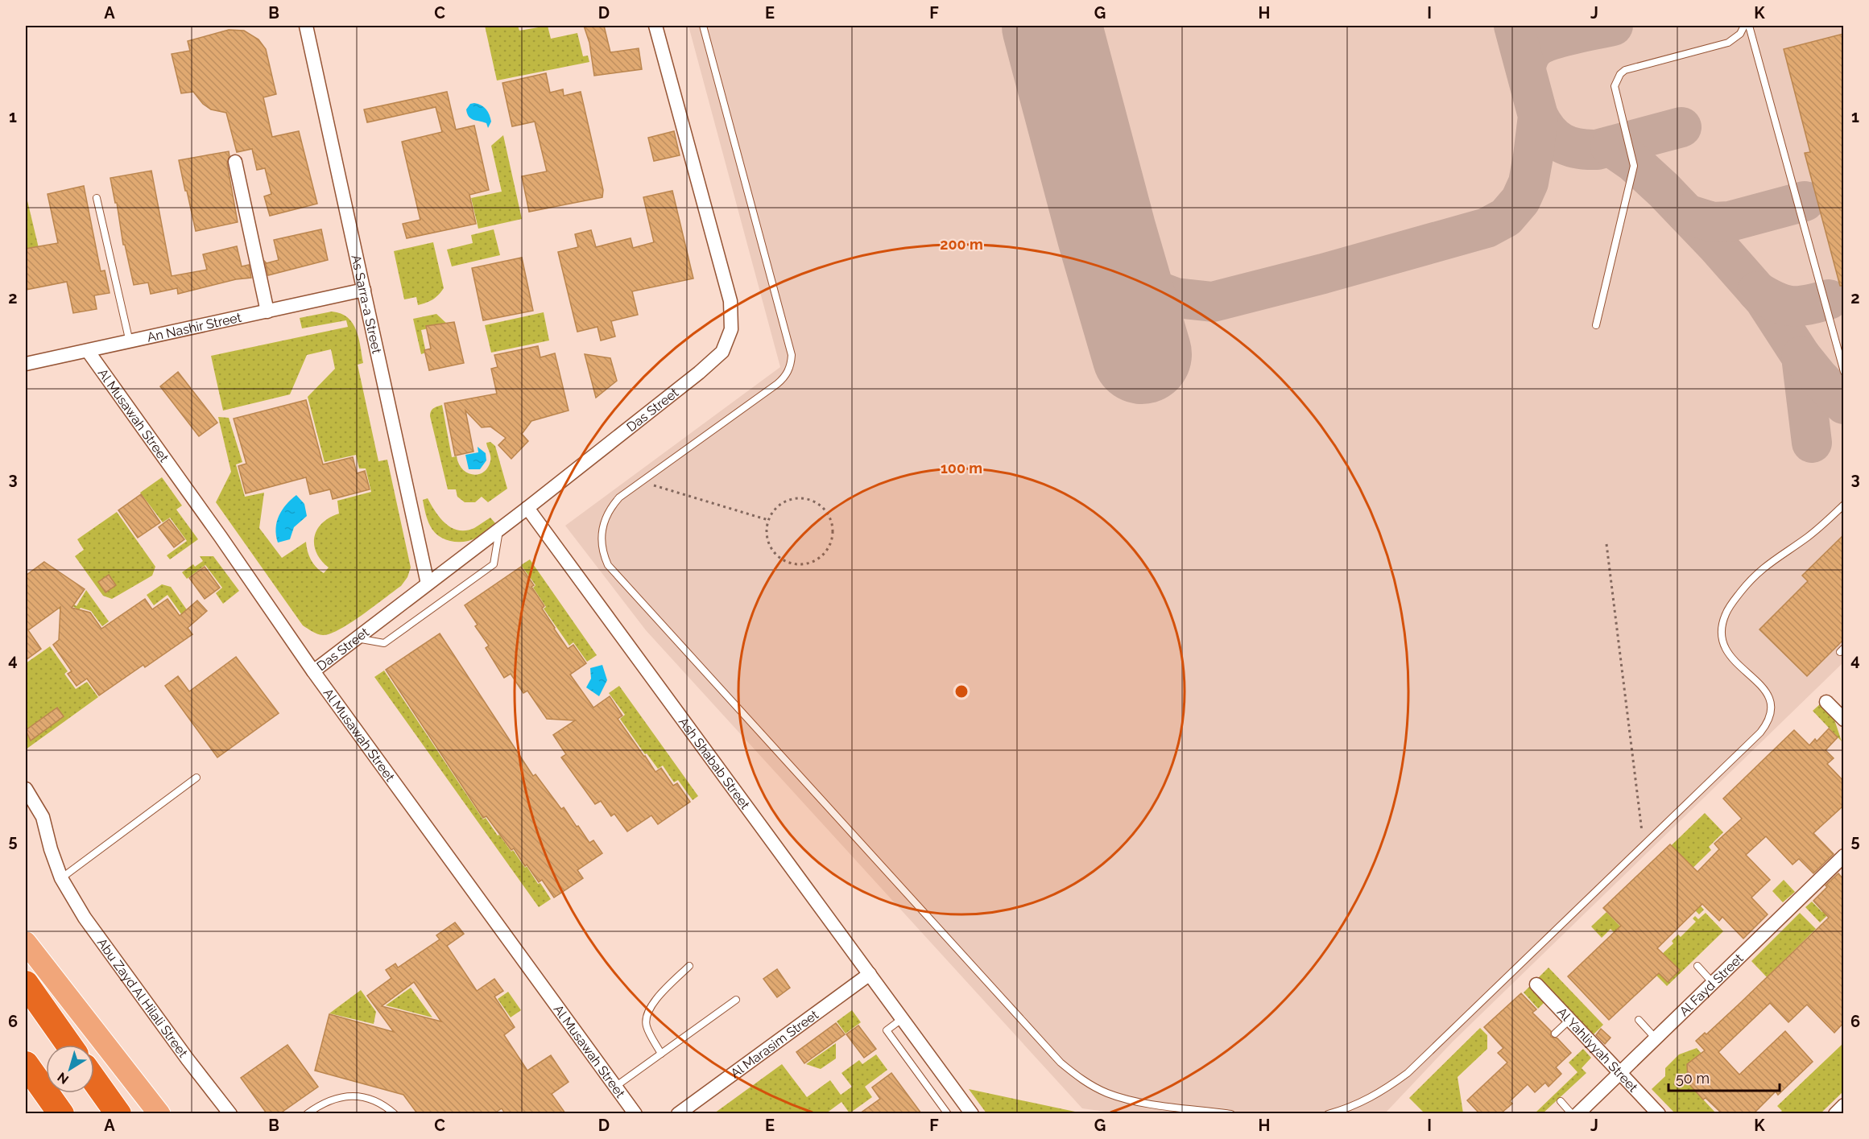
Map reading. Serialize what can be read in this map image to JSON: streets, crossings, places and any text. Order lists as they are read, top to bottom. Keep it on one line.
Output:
{"streets":{"street":["As Sarra-a Street","An Nashir Street","Das Street","Al Musawah Street","Ash Shabab Street","Al Fayd Street","Abu Zayd Al Hilali Street","Al Marasim Street","Al Yahliyyah Street"]},"crossings":[["As Sarra-a Street","An Nashir Street"],["As Sarra-a Street","Das Street"],["An Nashir Street","Al Musawah Street"],["Das Street","Al Musawah Street"],["Das Street","Ash Shabab Street"],["Ash Shabab Street","Al Marasim Street"],["Al Fayd Street","Al Yahliyyah Street"]],"scale_bar":"50 m","north":"bottom left","grid":{"columns":["A","B","C","D","E","F","G","H","I","J","K"],"rows":["1","2","3","4","5","6"]},"rings":["200 m","100 m"]}
